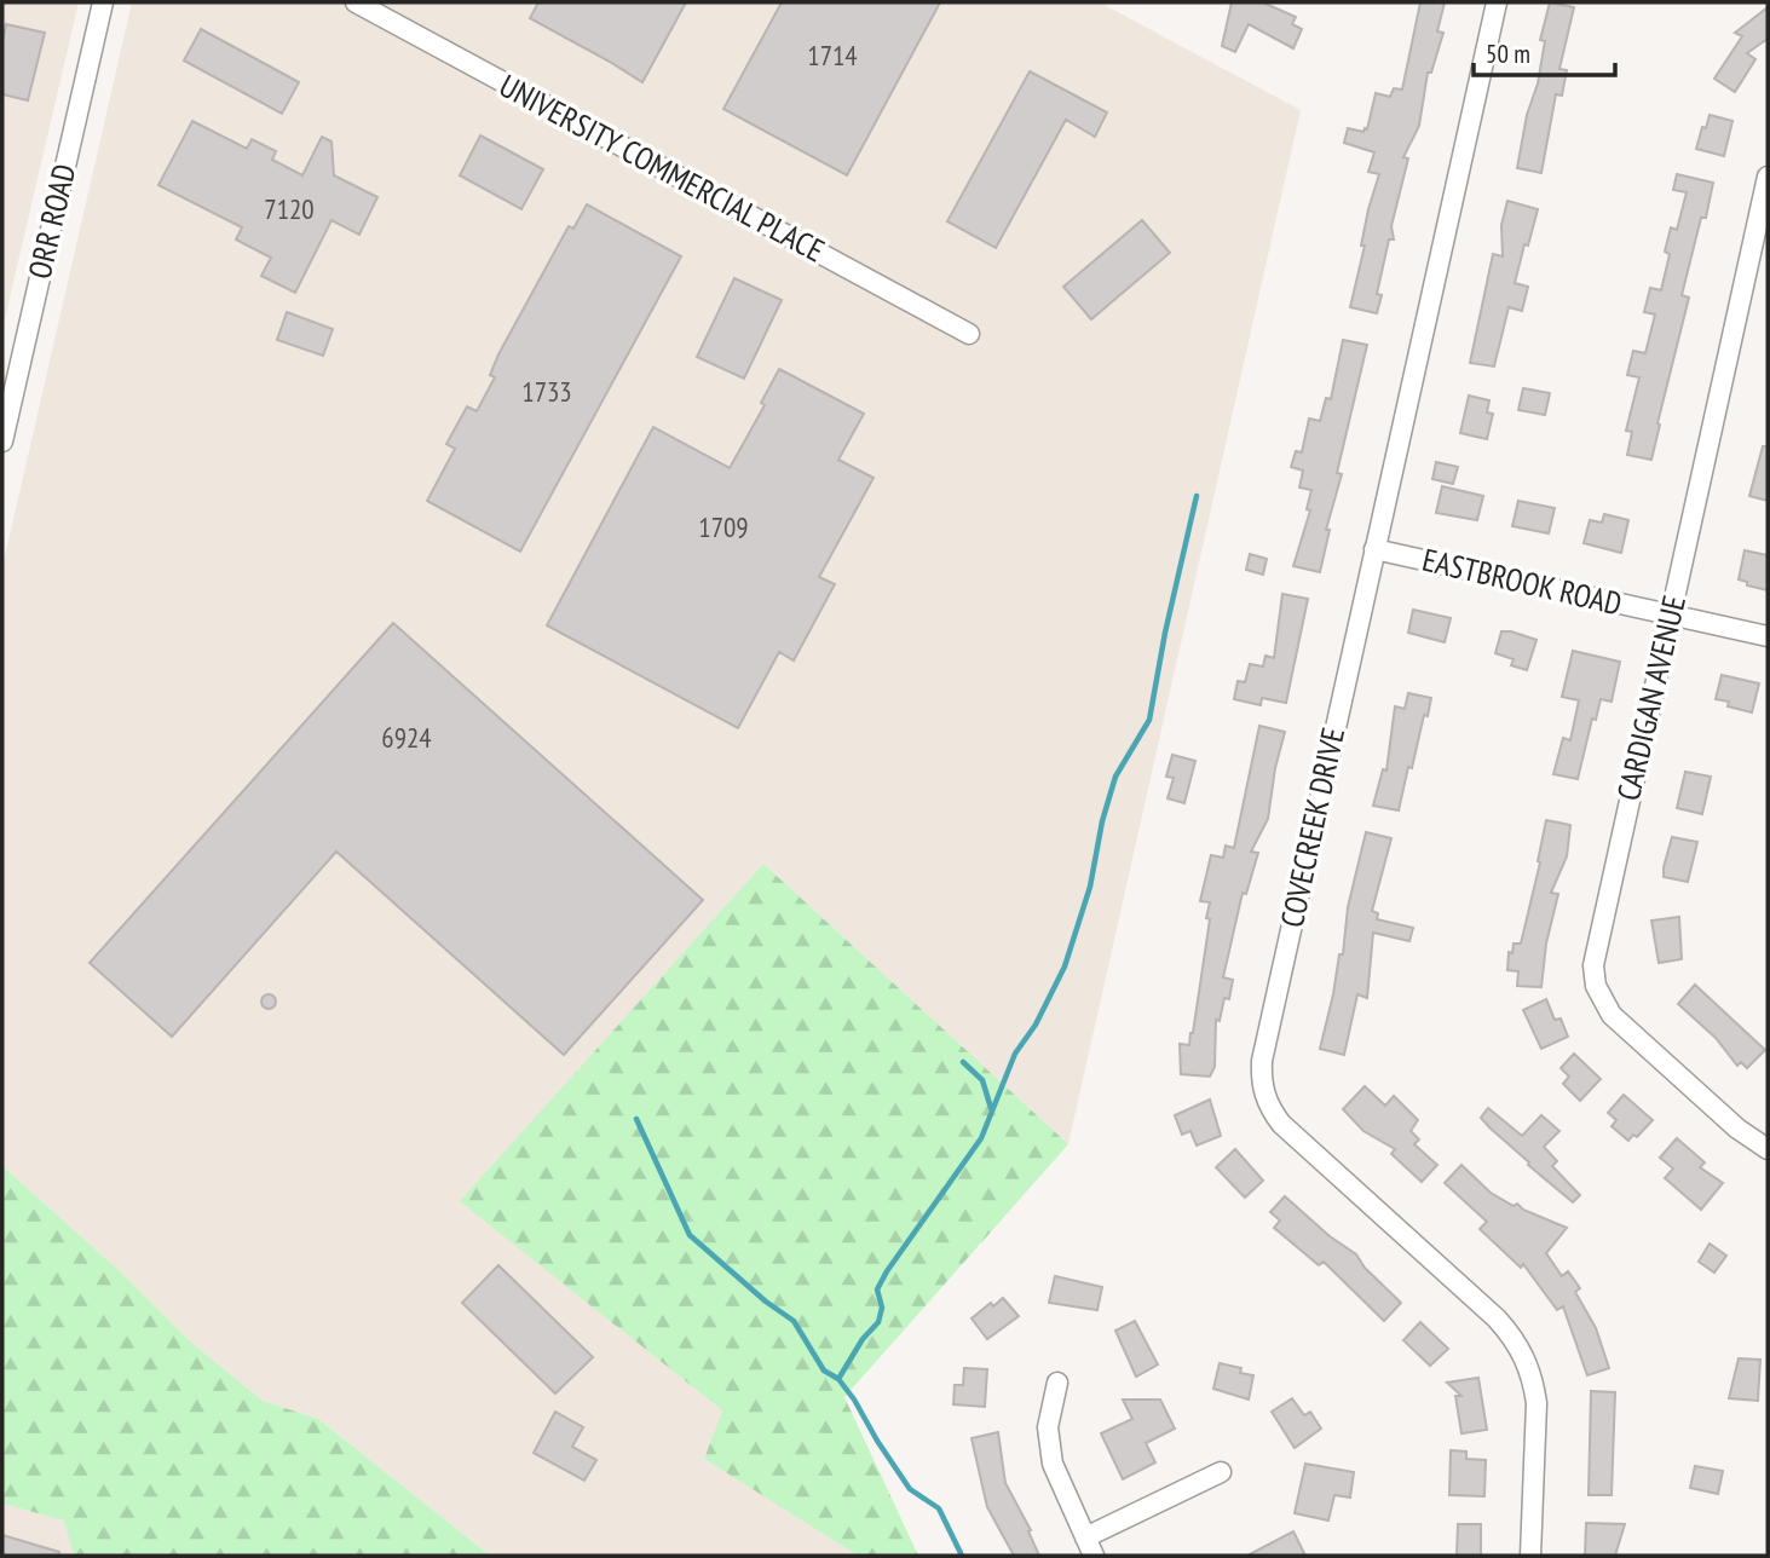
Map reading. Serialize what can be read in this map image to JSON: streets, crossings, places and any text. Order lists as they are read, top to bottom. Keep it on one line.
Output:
{"streets":{"street":["UNIVERSITY COMMERCIAL PLACE","ORR ROAD","EASTBROOK ROAD","CARDIGAN AVENUE","COVECREEK DRIVE"]},"crossings":[["EASTBROOK ROAD","CARDIGAN AVENUE"],["EASTBROOK ROAD","COVECREEK DRIVE"]],"house_numbers":["1714","7120","1733","1709","6924"],"scale_bar":"50 m"}
